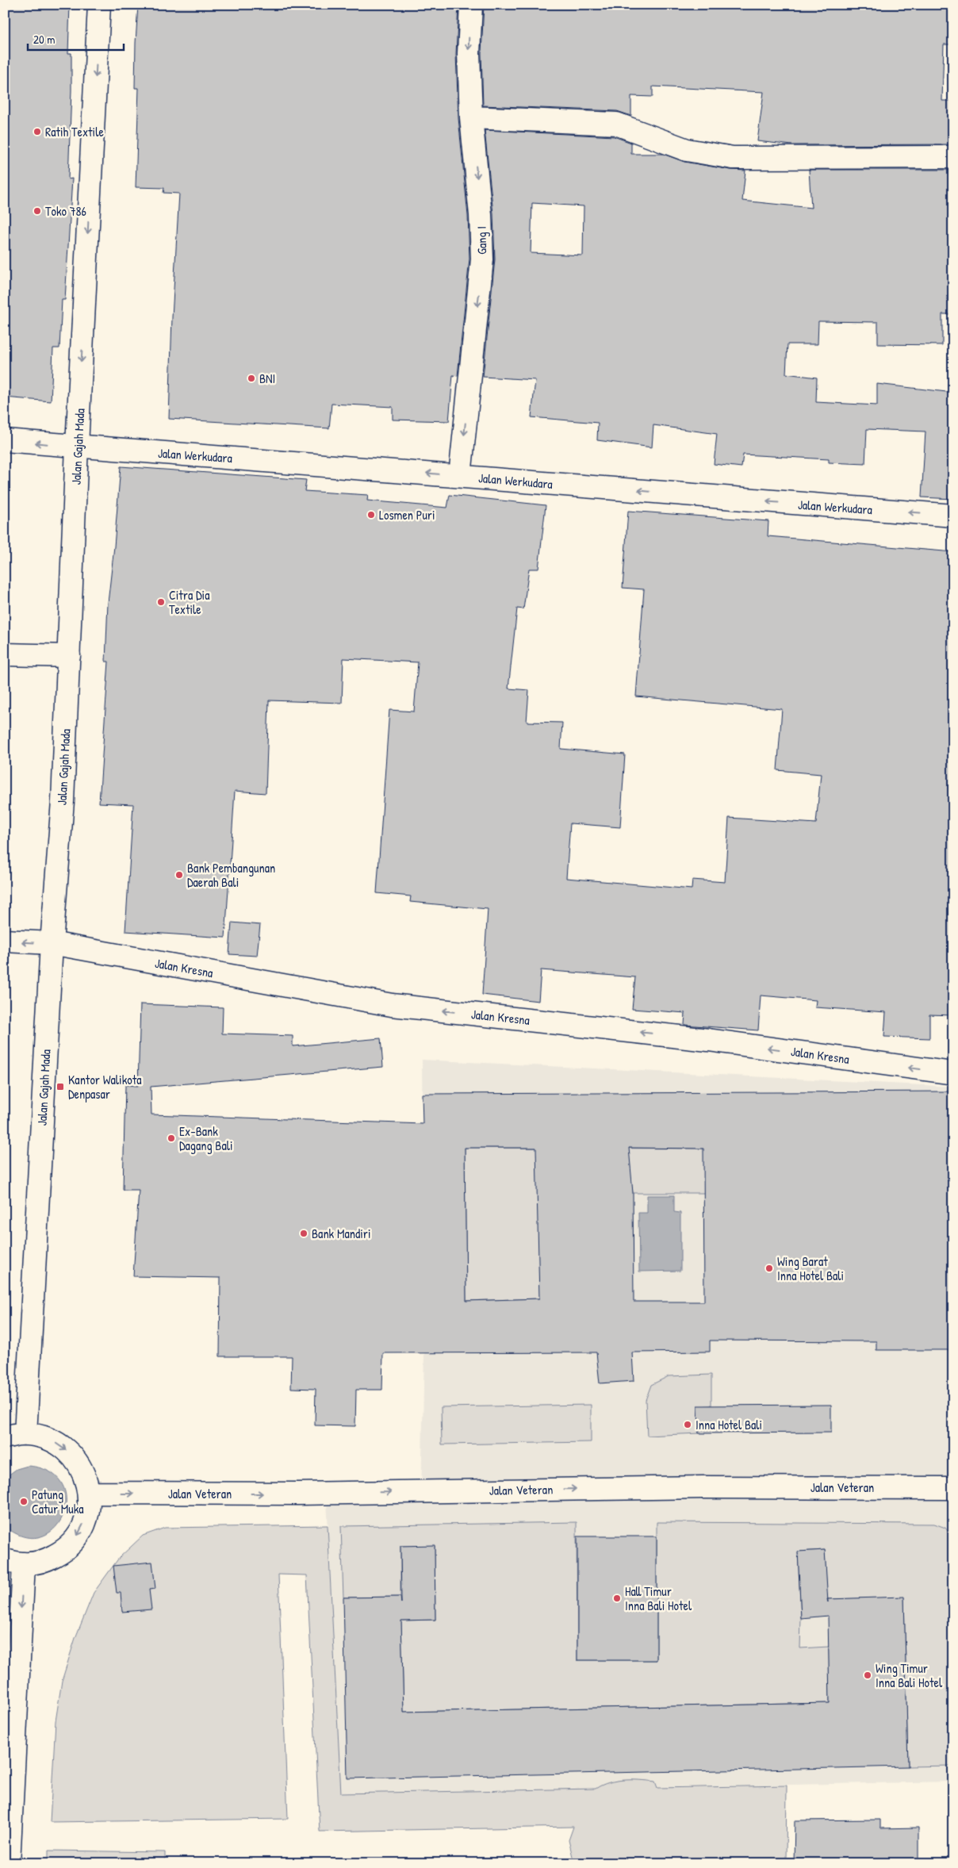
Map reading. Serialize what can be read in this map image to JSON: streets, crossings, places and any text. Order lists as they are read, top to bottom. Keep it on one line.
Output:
{"streets":{"street":["Gang I","Jalan Gajah Mada","Jalan Werkudara","Jalan Kresna","Jalan Veteran"]},"crossings":[["Gang I","Jalan Werkudara"],["Jalan Gajah Mada","Jalan Werkudara"],["Jalan Gajah Mada","Jalan Kresna"],["Jalan Gajah Mada","Jalan Veteran"]],"one_way":["Gang I","Jalan Werkudara","Jalan Kresna","Jalan Veteran"],"places":{"other":["Ratih Textile","Toko 786","BNI","Losmen Puri","Citra Dia Textile","Bank Pembangunan Daerah Bali","Ex-Bank Dagang Bali","Bank Mandiri","Wing Barat Inna Hotel Bali","Inna Hotel Bali","Patung Catur Muka","Hall Timur Inna Bali Hotel","Wing Timur Inna Bali Hotel"],"transit":["Kantor Walikota Denpasar"]},"scale_bar":"20 m"}
